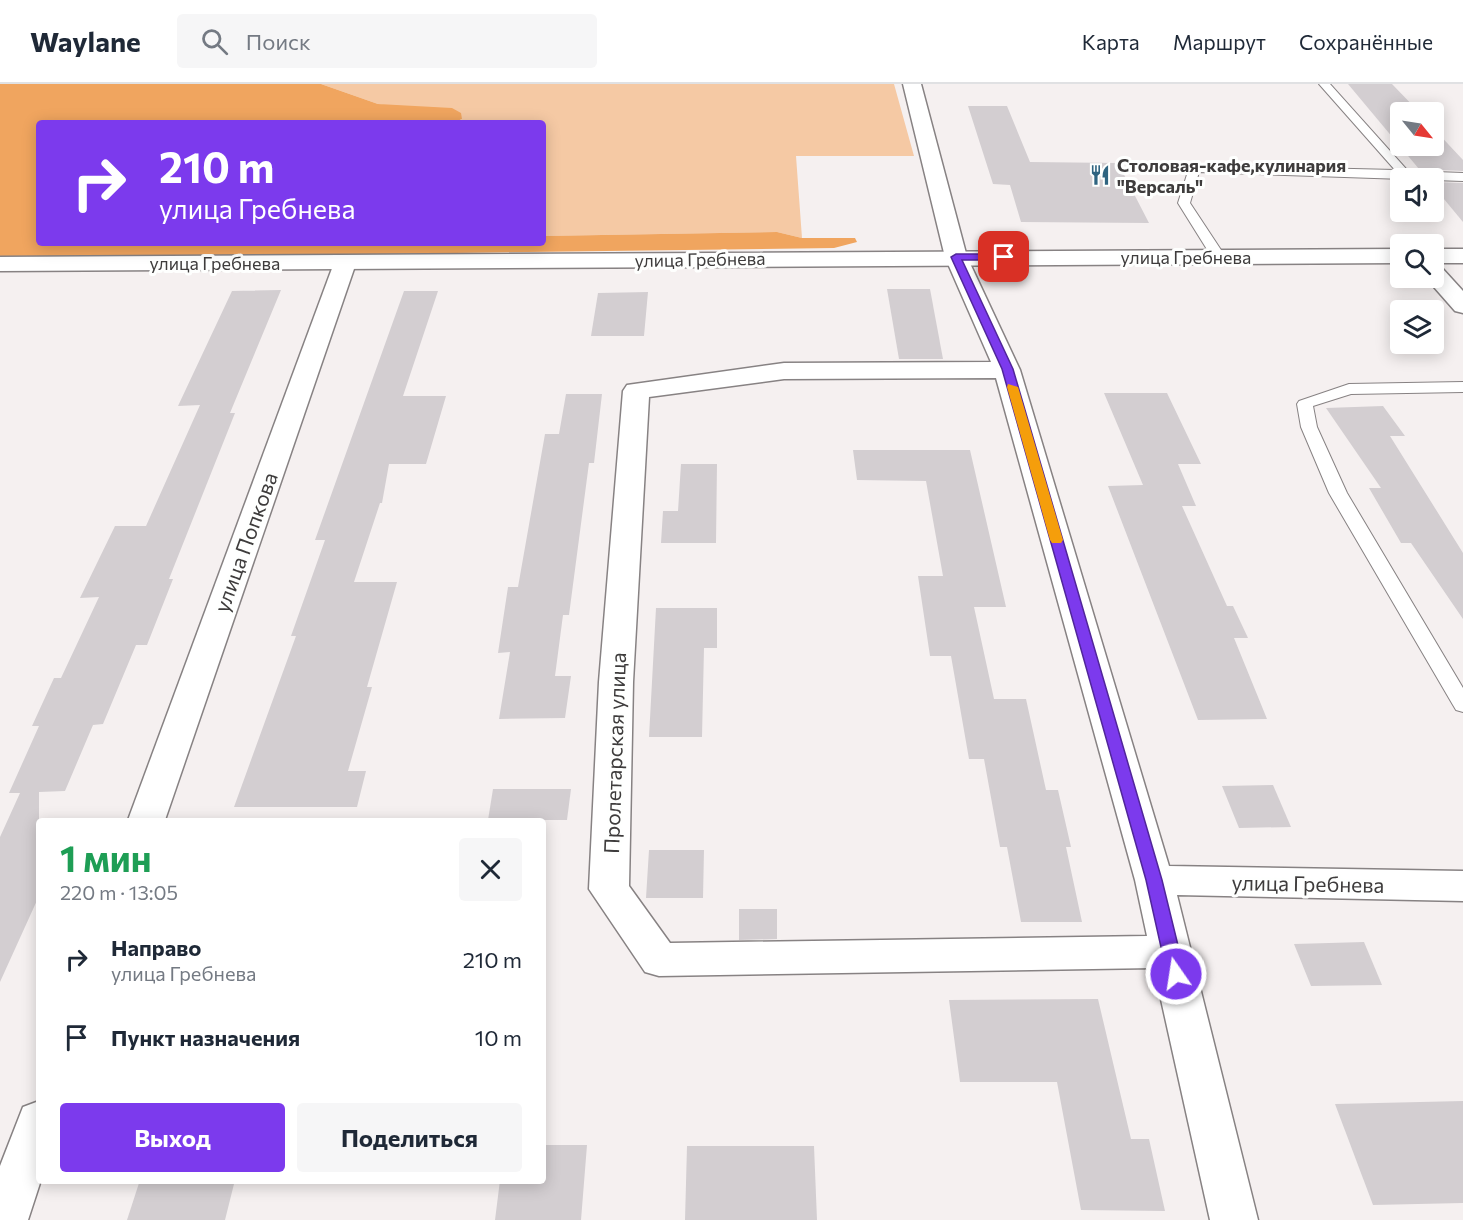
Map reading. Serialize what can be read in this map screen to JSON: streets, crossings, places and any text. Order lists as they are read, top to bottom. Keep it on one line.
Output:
{"streets":{"street":["улица Гребнева","улица Попкова","Пролетарская улица"]},"crossings":[["улица Гребнева","улица Попкова"]],"places":{"restaurant":["Столовая-кафе,кулинария \"Версаль\""]},"north":"bottom right","page":{"header":"Waylane","search":"Поиск","nav":["Карта","Маршрут","Сохранённые"],"turn":["210 m","улица Гребнева"],"heading":["1 мин","220 m · 13:05"],"list":[{"name":"Направо","note":"улица Гребнева","value":"210 m"},{"name":"Пункт назначения","value":"10 m"}],"buttons":["Выход","Поделиться"]}}
